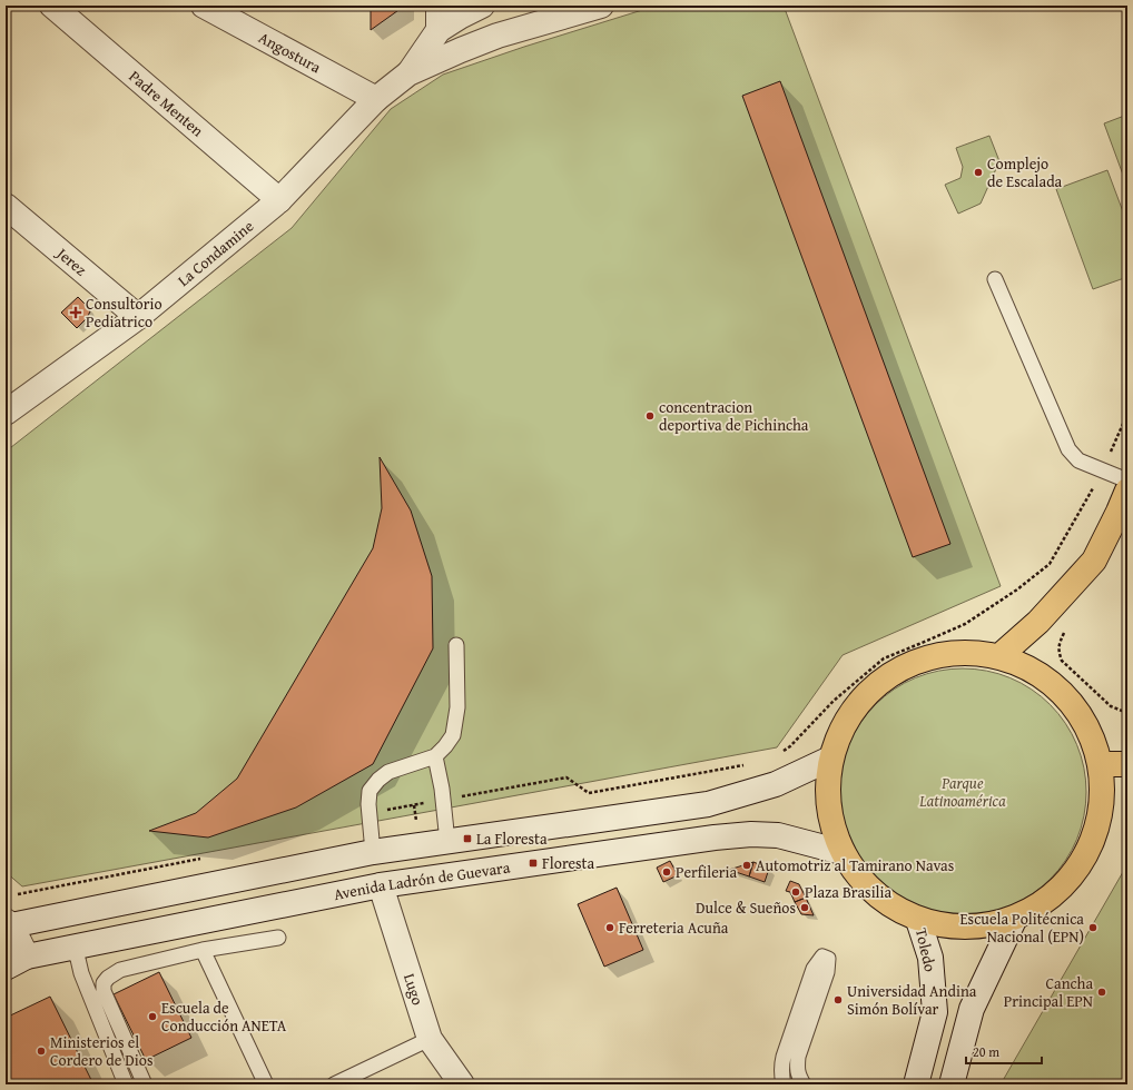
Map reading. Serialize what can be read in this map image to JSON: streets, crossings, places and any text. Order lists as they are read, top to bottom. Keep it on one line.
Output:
{"streets":{"street":["Angostura","Padre Menten","La Condamine","Jerez","Avenida Ladrón de Guevara","Toledo","Lugo"]},"crossings":[["Angostura","La Condamine"],["Padre Menten","La Condamine"],["La Condamine","Jerez"],["Avenida Ladrón de Guevara","Lugo"]],"parks":["Parque Latinoamérica"],"places":{"other":["Complejo de Escalada","concentracion deportiva de Pichincha","Automotriz al Tamirano Navas","Perfileria","Plaza Brasilia","Dulce & Sueños","Ferreteria Acuña","Escuela Politécnica Nacional (EPN)","Cancha Principal EPN","Universidad Andina Simón Bolívar","Escuela de Conducción ANETA","Ministerios el Cordero de Dios"],"health":["Consultorio Pediatrico"],"transit":["La Floresta","Floresta"]},"scale_bar":"20 m"}
